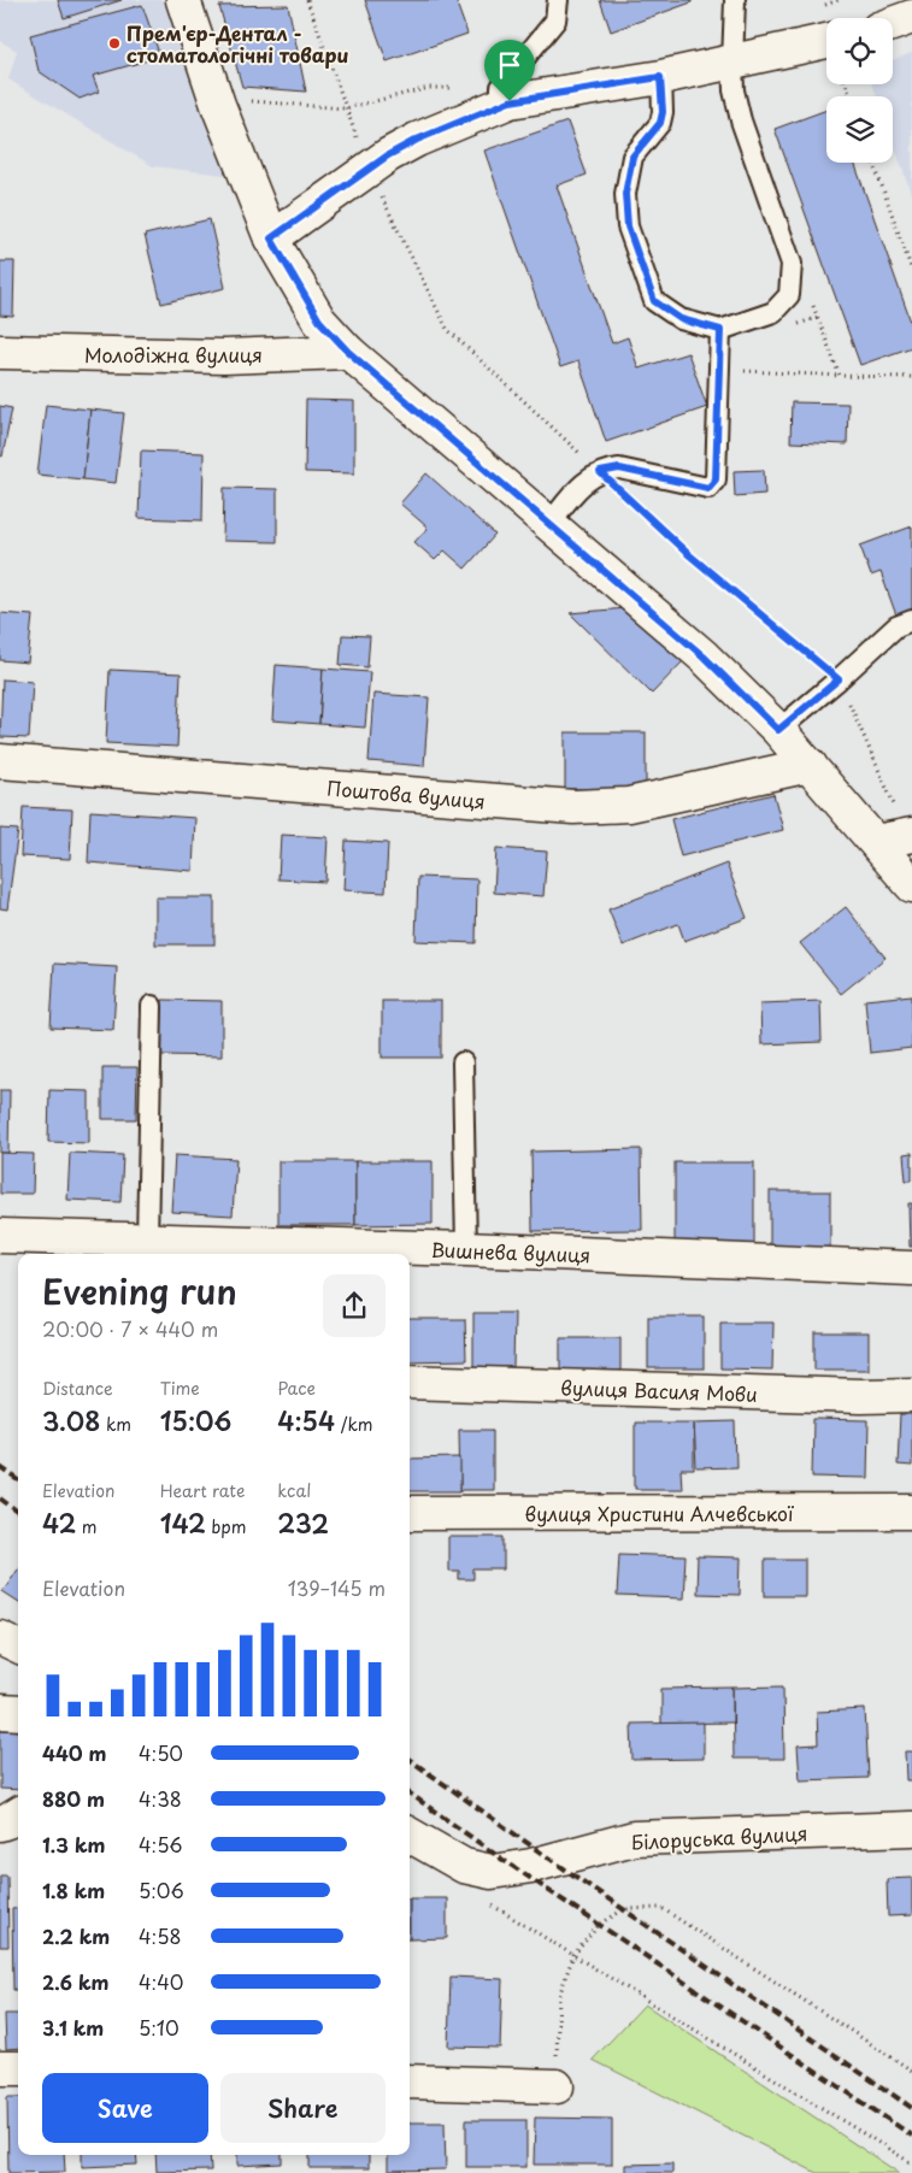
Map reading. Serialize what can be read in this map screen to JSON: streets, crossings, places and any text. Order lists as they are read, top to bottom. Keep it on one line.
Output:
{"streets":{"street":["Молодіжна вулиця","Поштова вулиця","Вишнева вулиця","вулиця Василя Мови","вулиця Христини Алчевської","Білоруська вулиця"]},"places":["Прем'єр-Дентал - стоматологічні товари"],"page":{"heading":["Evening run","20:00 · 7 × 440 m"],"stats":[["Distance","3.08 km"],["Time","15:06"],["Pace","4:54 /km"],["Elevation","42 m"],["Heart rate","142 bpm"],["kcal","232"]],"chart":["Elevation","139–145 m"],"list":[{"name":"440 m","note":"4:50"},{"name":"880 m","note":"4:38"},{"name":"1.3 km","note":"4:56"},{"name":"1.8 km","note":"5:06"},{"name":"2.2 km","note":"4:58"},{"name":"2.6 km","note":"4:40"},{"name":"3.1 km","note":"5:10"}],"buttons":["Save","Share"]}}
